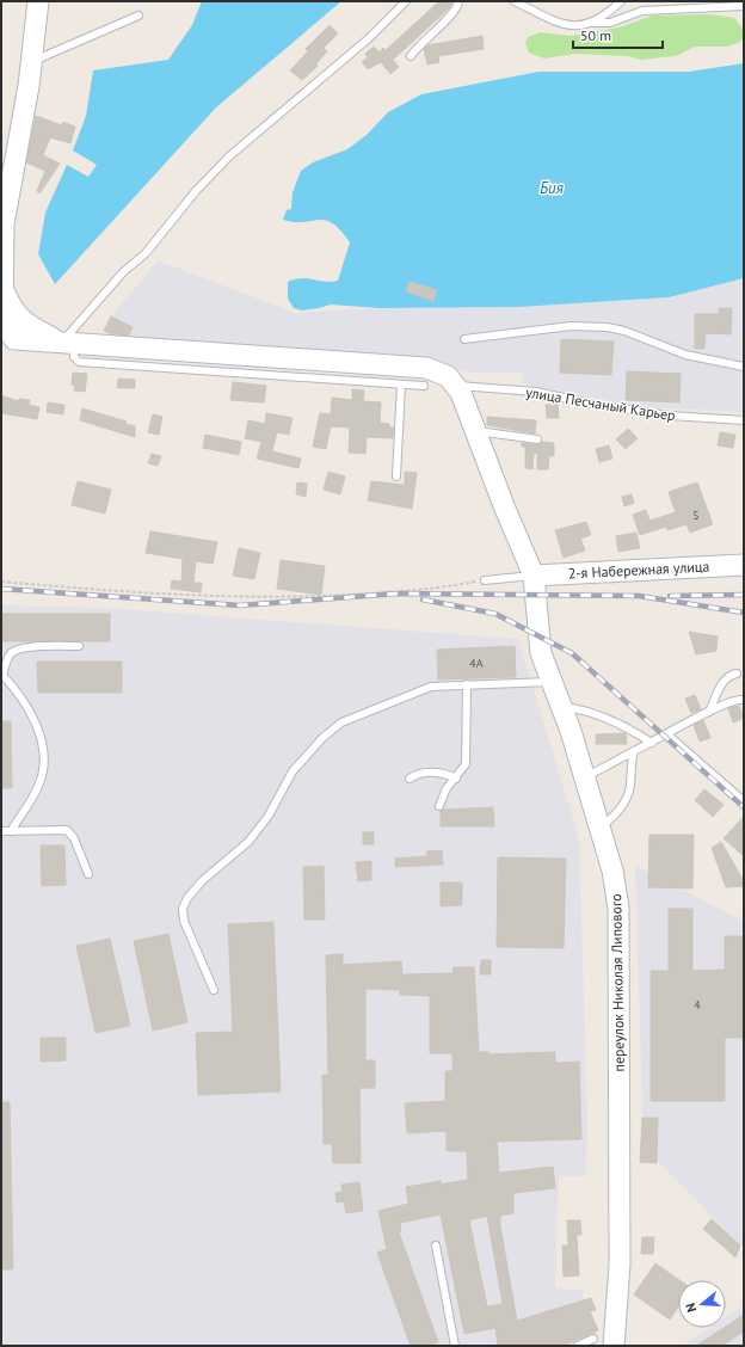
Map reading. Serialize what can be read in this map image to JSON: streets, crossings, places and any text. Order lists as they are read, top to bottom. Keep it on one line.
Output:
{"streets":{"street":["2-я Набережная улица","переулок Николая Липового"],"lane":["улица Песчаный Карьер"]},"crossings":[["улица Песчаный Карьер","переулок Николая Липового"],["2-я Набережная улица","переулок Николая Липового"]],"water":["Бия"],"house_numbers":["5","4А","4"],"scale_bar":"50 m","north":"left"}
